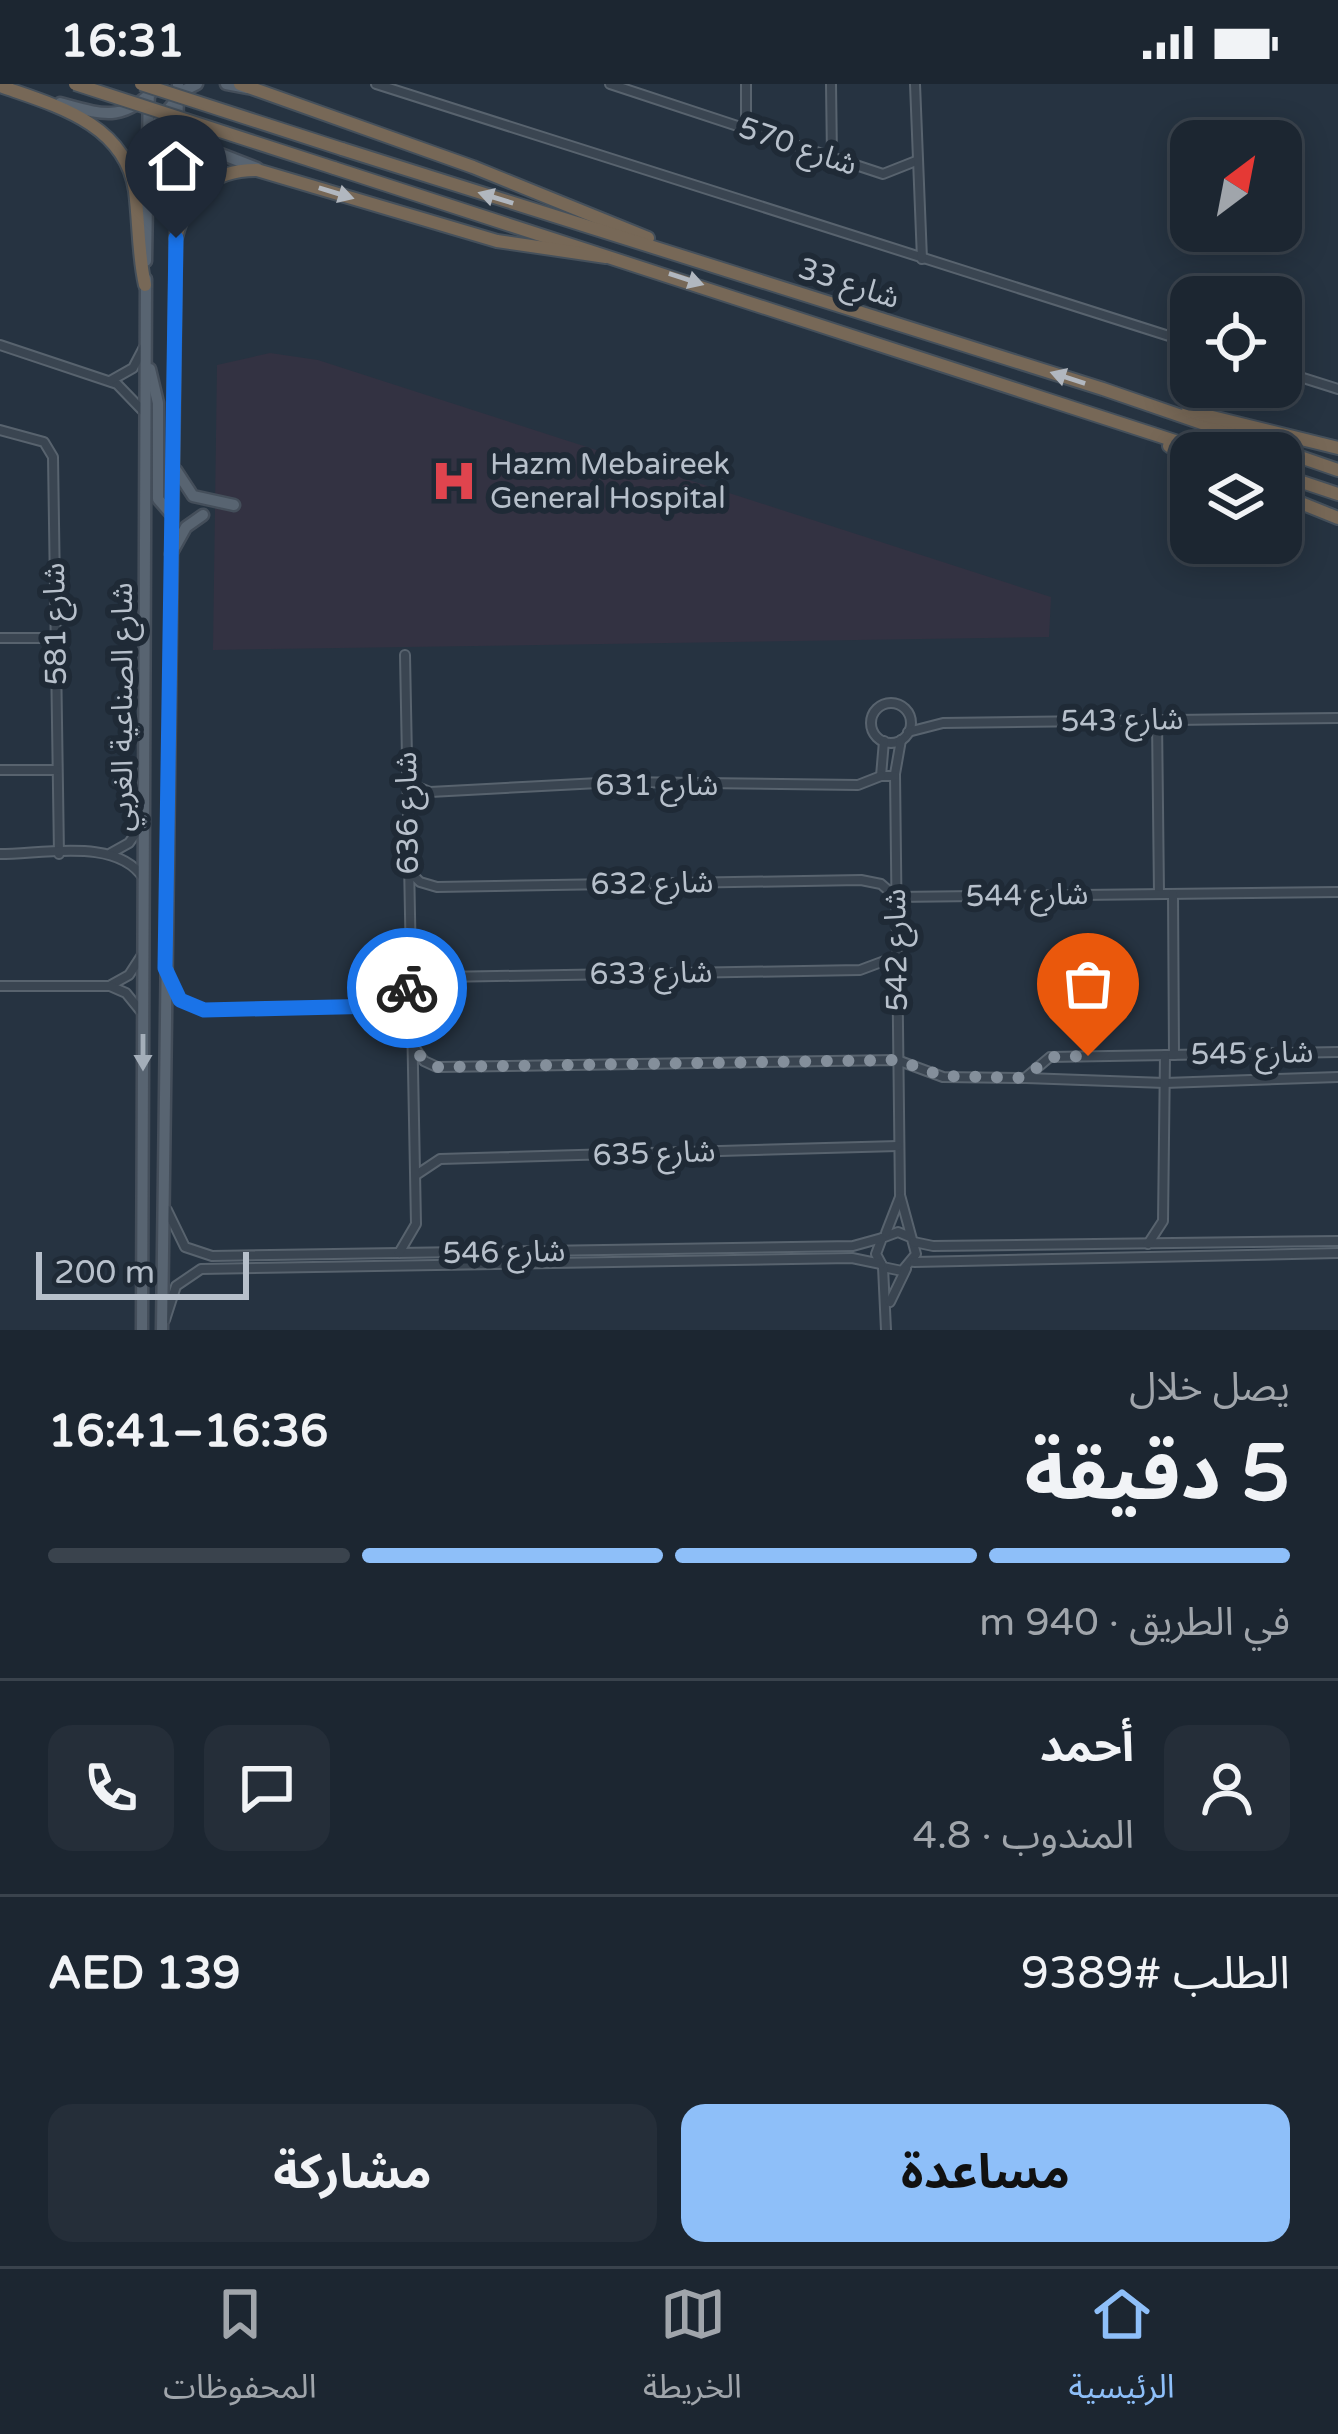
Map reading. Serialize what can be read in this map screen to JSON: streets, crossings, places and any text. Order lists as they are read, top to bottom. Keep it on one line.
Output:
{"streets":{"highway":["شارع 33"],"main road":["شارع الصناعية الغربي"],"street":["شارع 570","شارع 581","شارع 543","شارع 631","شارع 636","شارع 632","شارع 544","شارع 542","شارع 633","شارع 545","شارع 635","شارع 546"]},"crossings":[["شارع 33","شارع الصناعية الغربي"],["شارع الصناعية الغربي","شارع 546"],["شارع 543","شارع 542"],["شارع 636","شارع 632"],["شارع 636","شارع 633"],["شارع 636","شارع 545"],["شارع 636","شارع 635"],["شارع 636","شارع 546"],["شارع 632","شارع 544"],["شارع 632","شارع 542"],["شارع 544","شارع 542"],["شارع 542","شارع 633"],["شارع 542","شارع 545"],["شارع 542","شارع 635"],["شارع 542","شارع 546"]],"places":{"hospital":["Hazm Mebaireek General Hospital"]},"scale_bar":"200 m","north":"top right","page":{"status":"16:31","scale":"200 m","heading":["5 دقيقة","يصل خلال","16:36–16:41"],"panel":["أحمد","المندوب · 4.8","الطلب #9389","AED 139"],"bar":"في الطريق · 940 m","buttons":["مساعدة","مشاركة"],"tabs":["الرئيسية","الخريطة","المحفوظات"]}}
